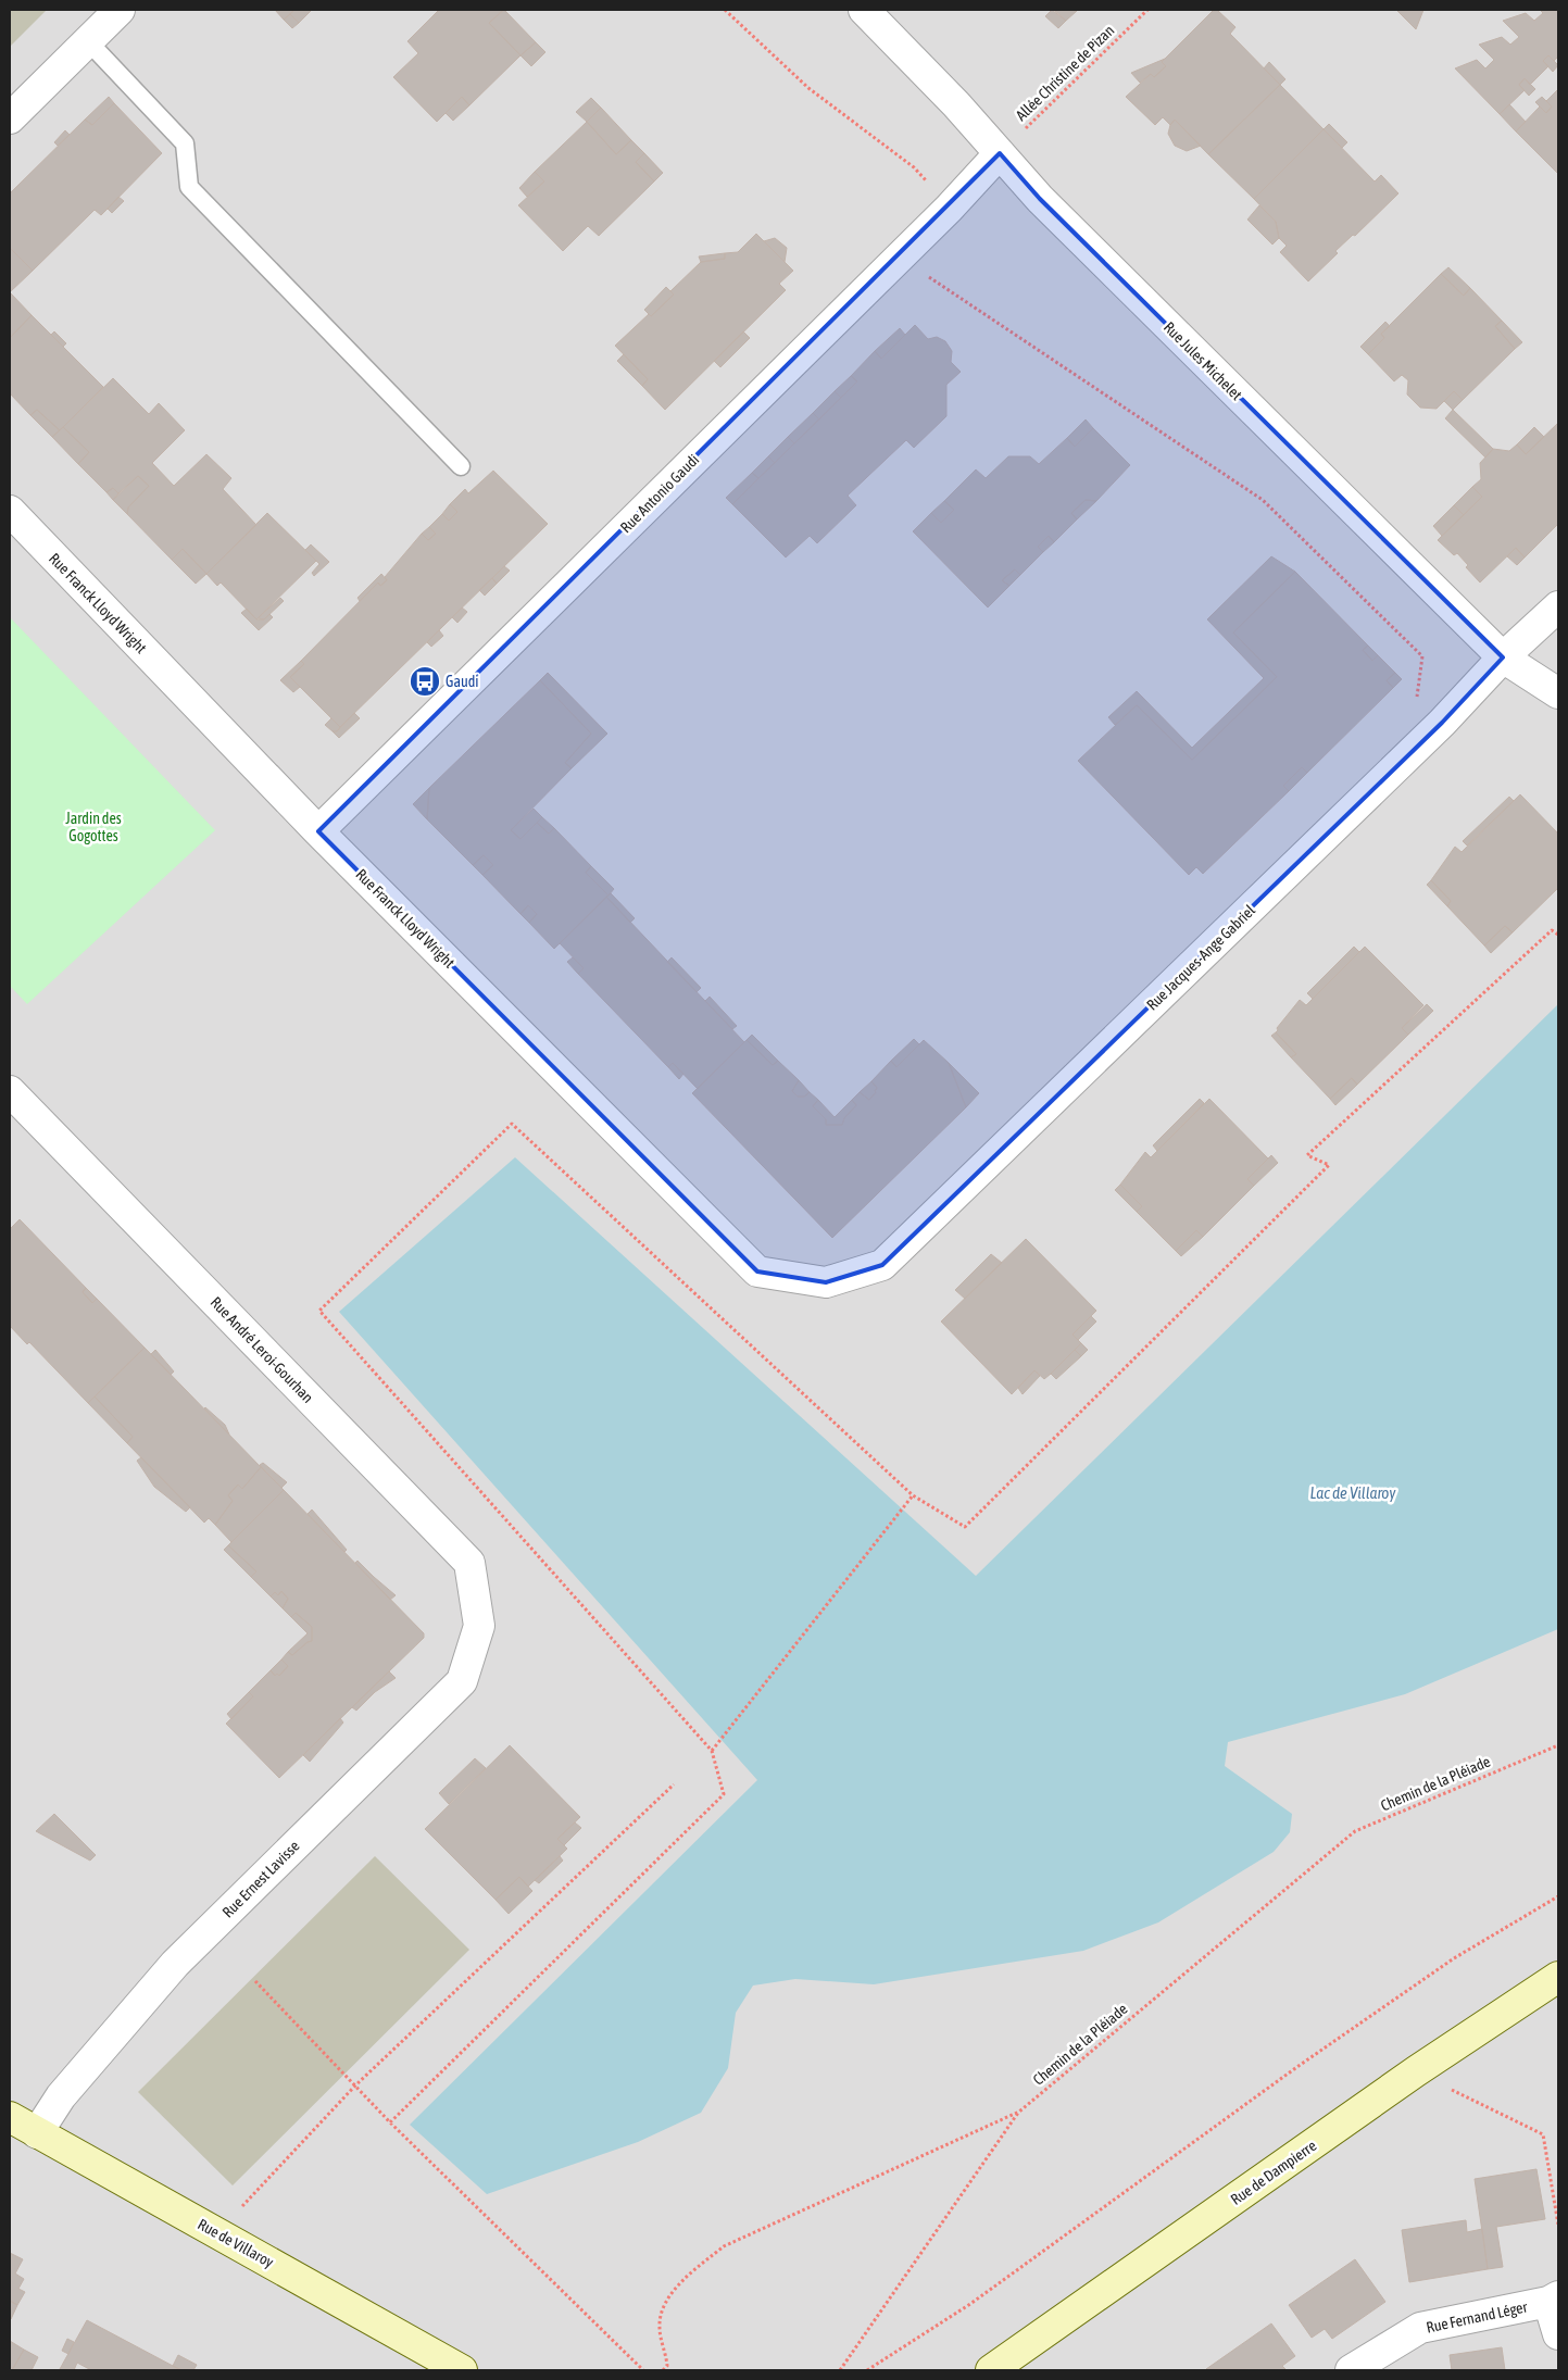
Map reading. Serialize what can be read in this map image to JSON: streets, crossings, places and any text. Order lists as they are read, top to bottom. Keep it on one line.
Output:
{"streets":{"street":["Rue Jules Michelet","Rue Antonio Gaudi","Rue Franck Lloyd Wright","Rue Jacques-Ange Gabriel","Rue André Leroi-Gourhan","Rue Ernest Lavisse","Rue de Dampierre","Rue de Villaroy","Rue Fernand Léger"],"path":["Allée Christine de Pizan","Chemin de la Pléiade"]},"crossings":[["Allée Christine de Pizan","Rue Jules Michelet"],["Allée Christine de Pizan","Rue Antonio Gaudi"],["Rue Jules Michelet","Rue Antonio Gaudi"],["Rue Jules Michelet","Rue Jacques-Ange Gabriel"],["Rue Antonio Gaudi","Rue Franck Lloyd Wright"],["Rue Franck Lloyd Wright","Rue Jacques-Ange Gabriel"],["Rue André Leroi-Gourhan","Rue Ernest Lavisse"],["Rue Ernest Lavisse","Rue de Villaroy"]],"water":["Lac de Villaroy"],"parks":["Jardin des Gogottes"],"places":{"bus stop":["Gaudi"]}}
